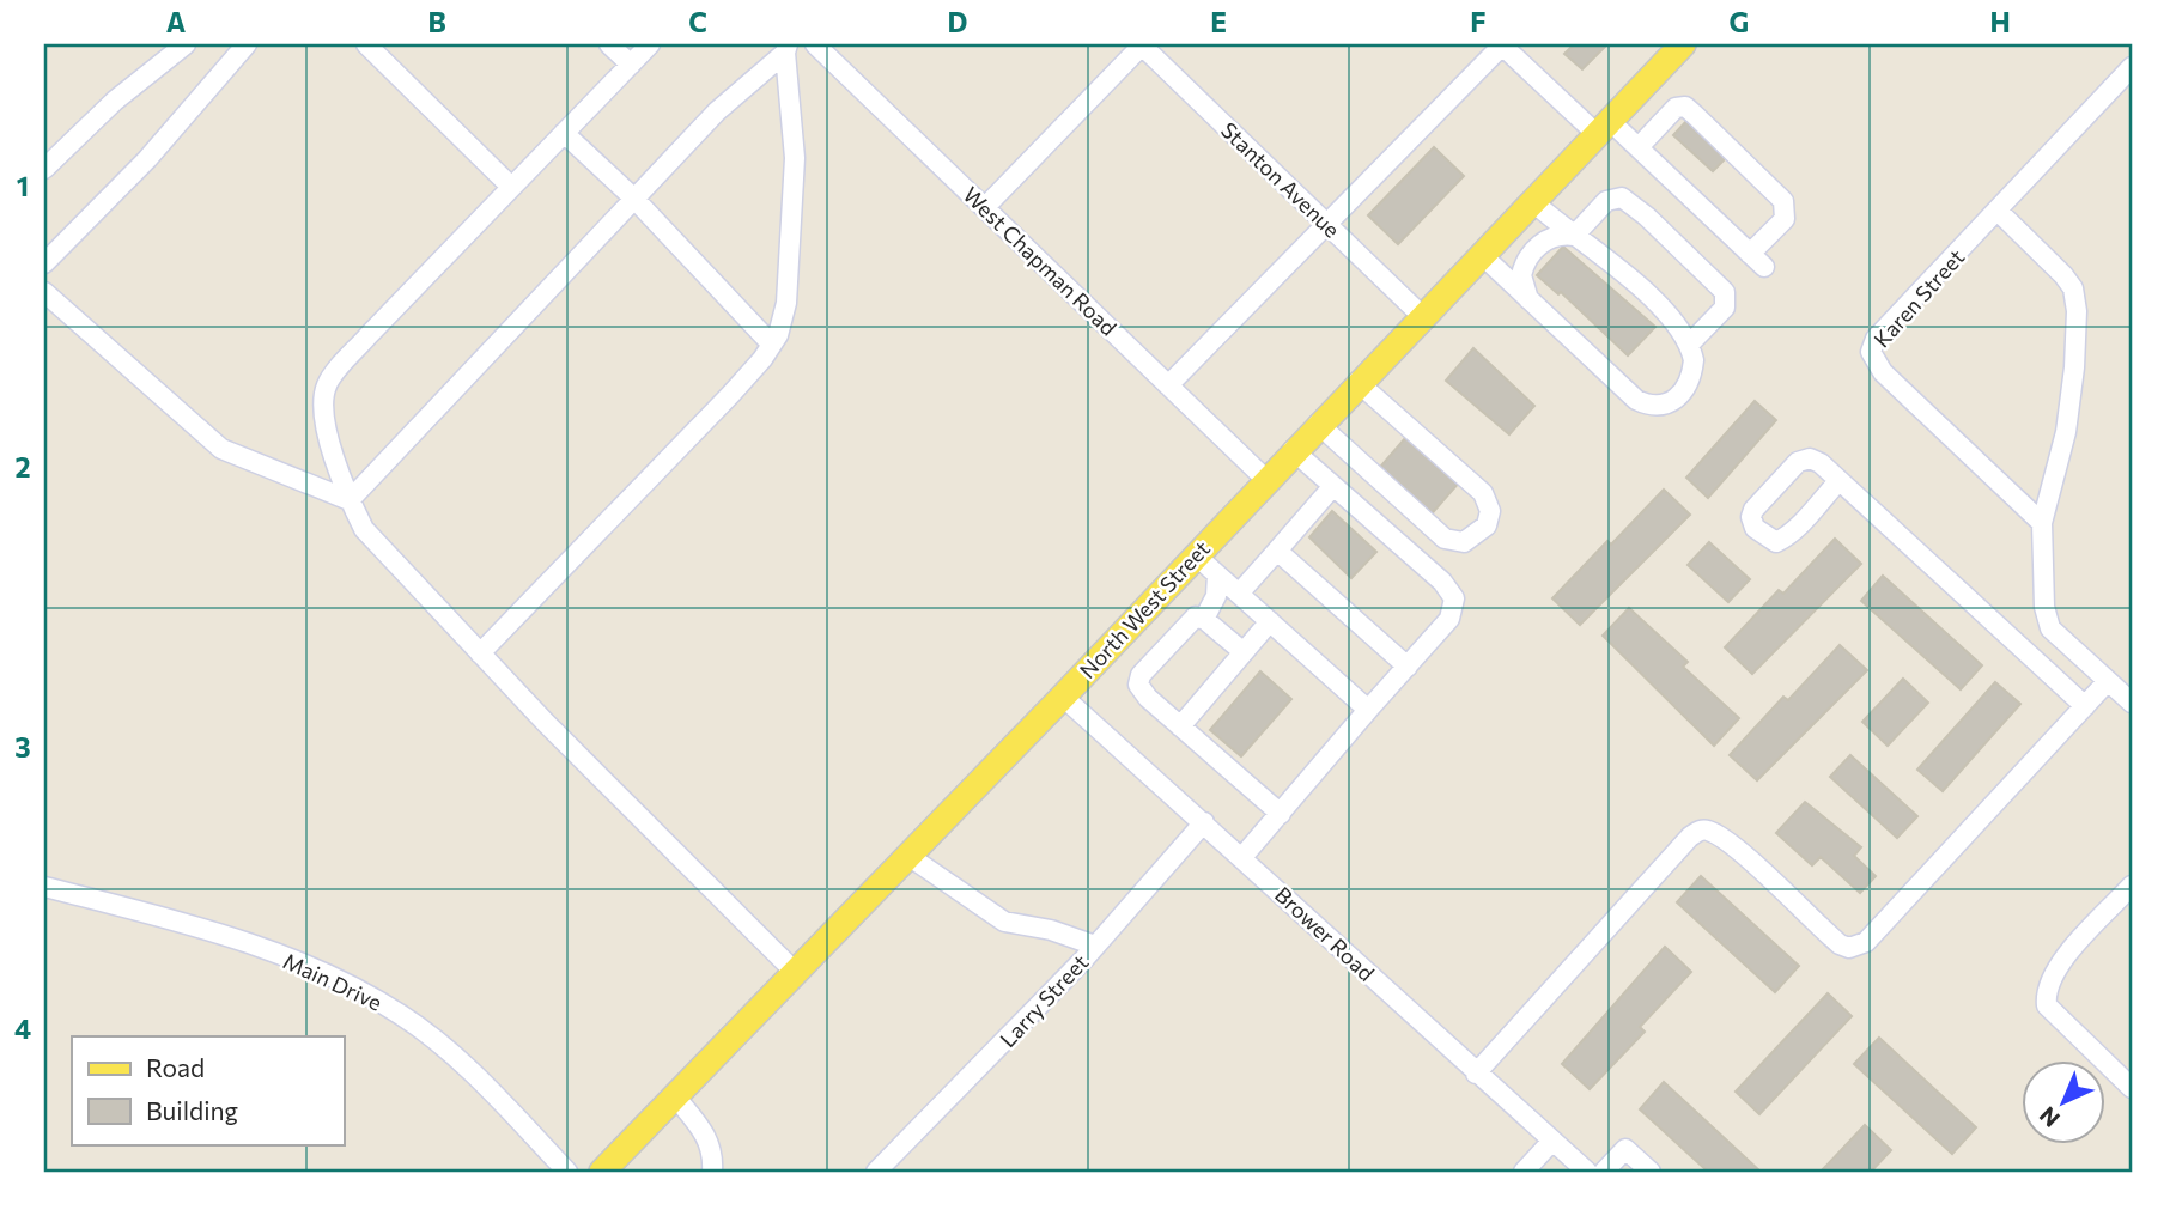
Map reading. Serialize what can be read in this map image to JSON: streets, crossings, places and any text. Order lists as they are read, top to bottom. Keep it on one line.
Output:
{"streets":{"main road":["North West Street"],"street":["Stanton Avenue","West Chapman Road","Karen Street","Brower Road","Main Drive","Larry Street"]},"crossings":[["Stanton Avenue","North West Street"],["West Chapman Road","North West Street"],["North West Street","Brower Road"],["Brower Road","Larry Street"]],"legend":["Road","Building"],"north":"bottom left","grid":{"columns":["A","B","C","D","E","F","G","H"],"rows":["1","2","3","4"]}}
